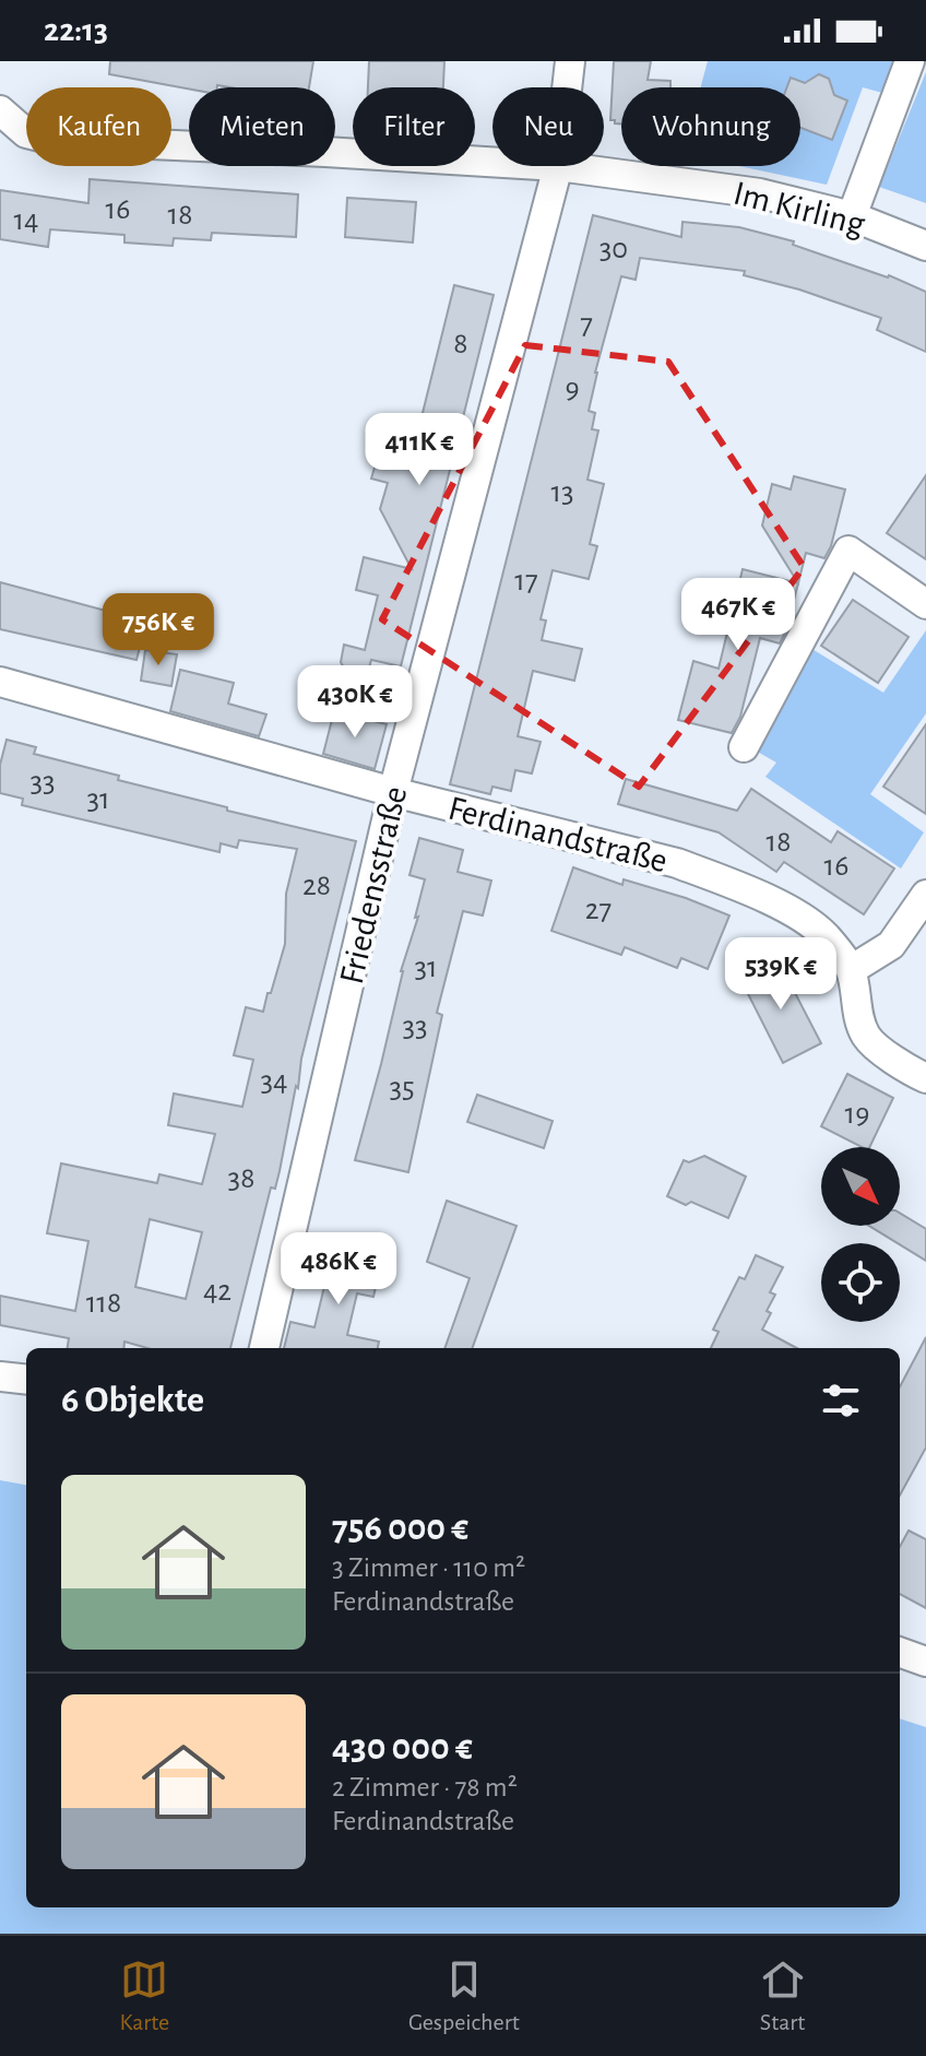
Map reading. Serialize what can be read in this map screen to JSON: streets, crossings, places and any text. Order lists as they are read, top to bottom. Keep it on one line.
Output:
{"streets":{"street":["Im Kirling","Ferdinandstraße","Friedensstraße"]},"crossings":[["Im Kirling","Friedensstraße"],["Ferdinandstraße","Friedensstraße"]],"house_numbers":["16","18","14","30","7","8","9","13","17","33","31","18","16","28","27","31","33","34","35","19","38","42","118"],"north":"bottom right","page":{"status":"22:13","chip":["Kaufen","Mieten","Filter","Neu","Wohnung"],"price":["411K €","467K €","756K €","430K €","539K €","486K €"],"heading":"6 Objekte","list":[{"name":"756 000 €","note":"3 Zimmer · 110 m² · Ferdinandstraße"},{"name":"430 000 €","note":"2 Zimmer · 78 m² · Ferdinandstraße"}],"tabs":["Karte","Gespeichert","Start"]}}
